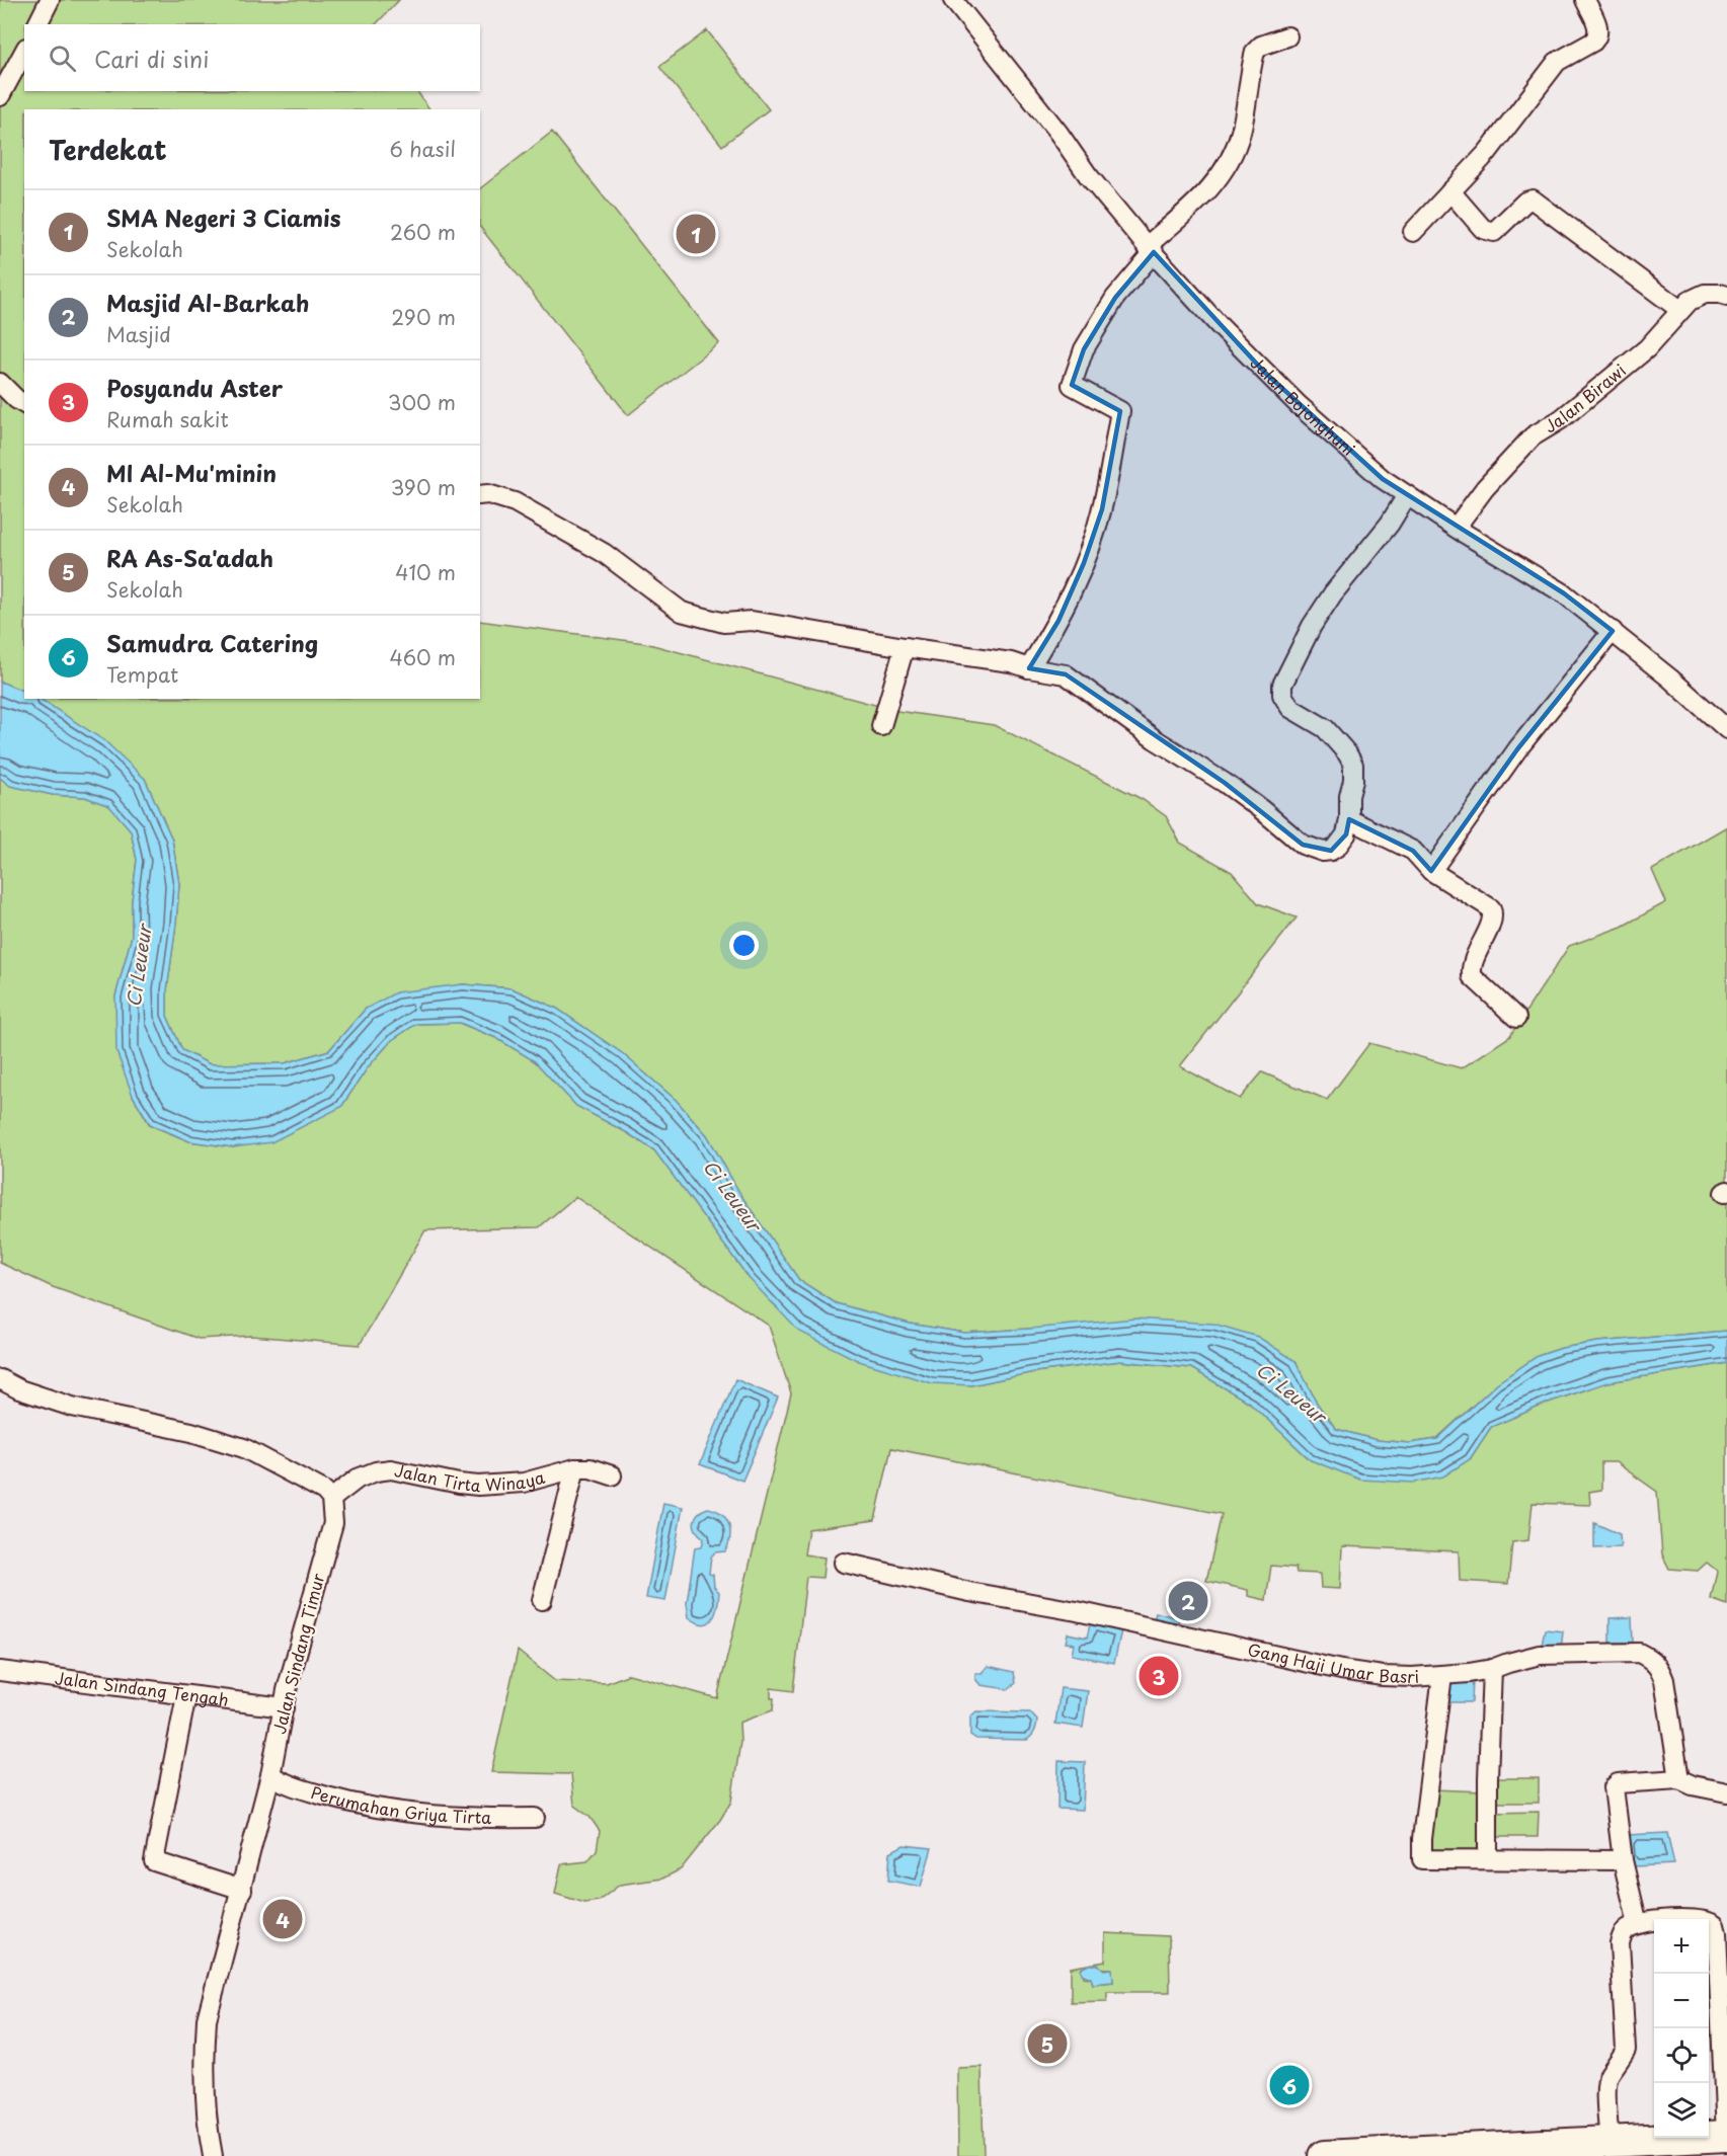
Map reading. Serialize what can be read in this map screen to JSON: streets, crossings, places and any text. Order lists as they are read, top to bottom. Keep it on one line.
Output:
{"streets":{"street":["Jalan Birawi","Jalan Bojonghuni","Jalan Tirta Winaya","Jalan Sindang Timur","Gang Haji Umar Basri","Jalan Sindang Tengah","Perumahan Griya Tirta"]},"crossings":[["Jalan Birawi","Jalan Bojonghuni"],["Jalan Tirta Winaya","Jalan Sindang Timur"],["Jalan Sindang Timur","Jalan Sindang Tengah"],["Jalan Sindang Timur","Perumahan Griya Tirta"]],"water":["Ci Leueur"],"page":{"search":"Cari di sini","heading":["Terdekat","6 hasil"],"list":[{"mark":"1","name":"SMA Negeri 3 Ciamis","note":"Sekolah","value":"260 m"},{"mark":"2","name":"Masjid Al-Barkah","note":"Masjid","value":"290 m"},{"mark":"3","name":"Posyandu Aster","note":"Rumah sakit","value":"300 m"},{"mark":"4","name":"MI Al-Mu'minin","note":"Sekolah","value":"390 m"},{"mark":"5","name":"RA As-Sa'adah","note":"Sekolah","value":"410 m"},{"mark":"6","name":"Samudra Catering","note":"Tempat","value":"460 m"}],"pins":["1","2","3","4","5","6"],"map_buttons":["+","−"]}}
